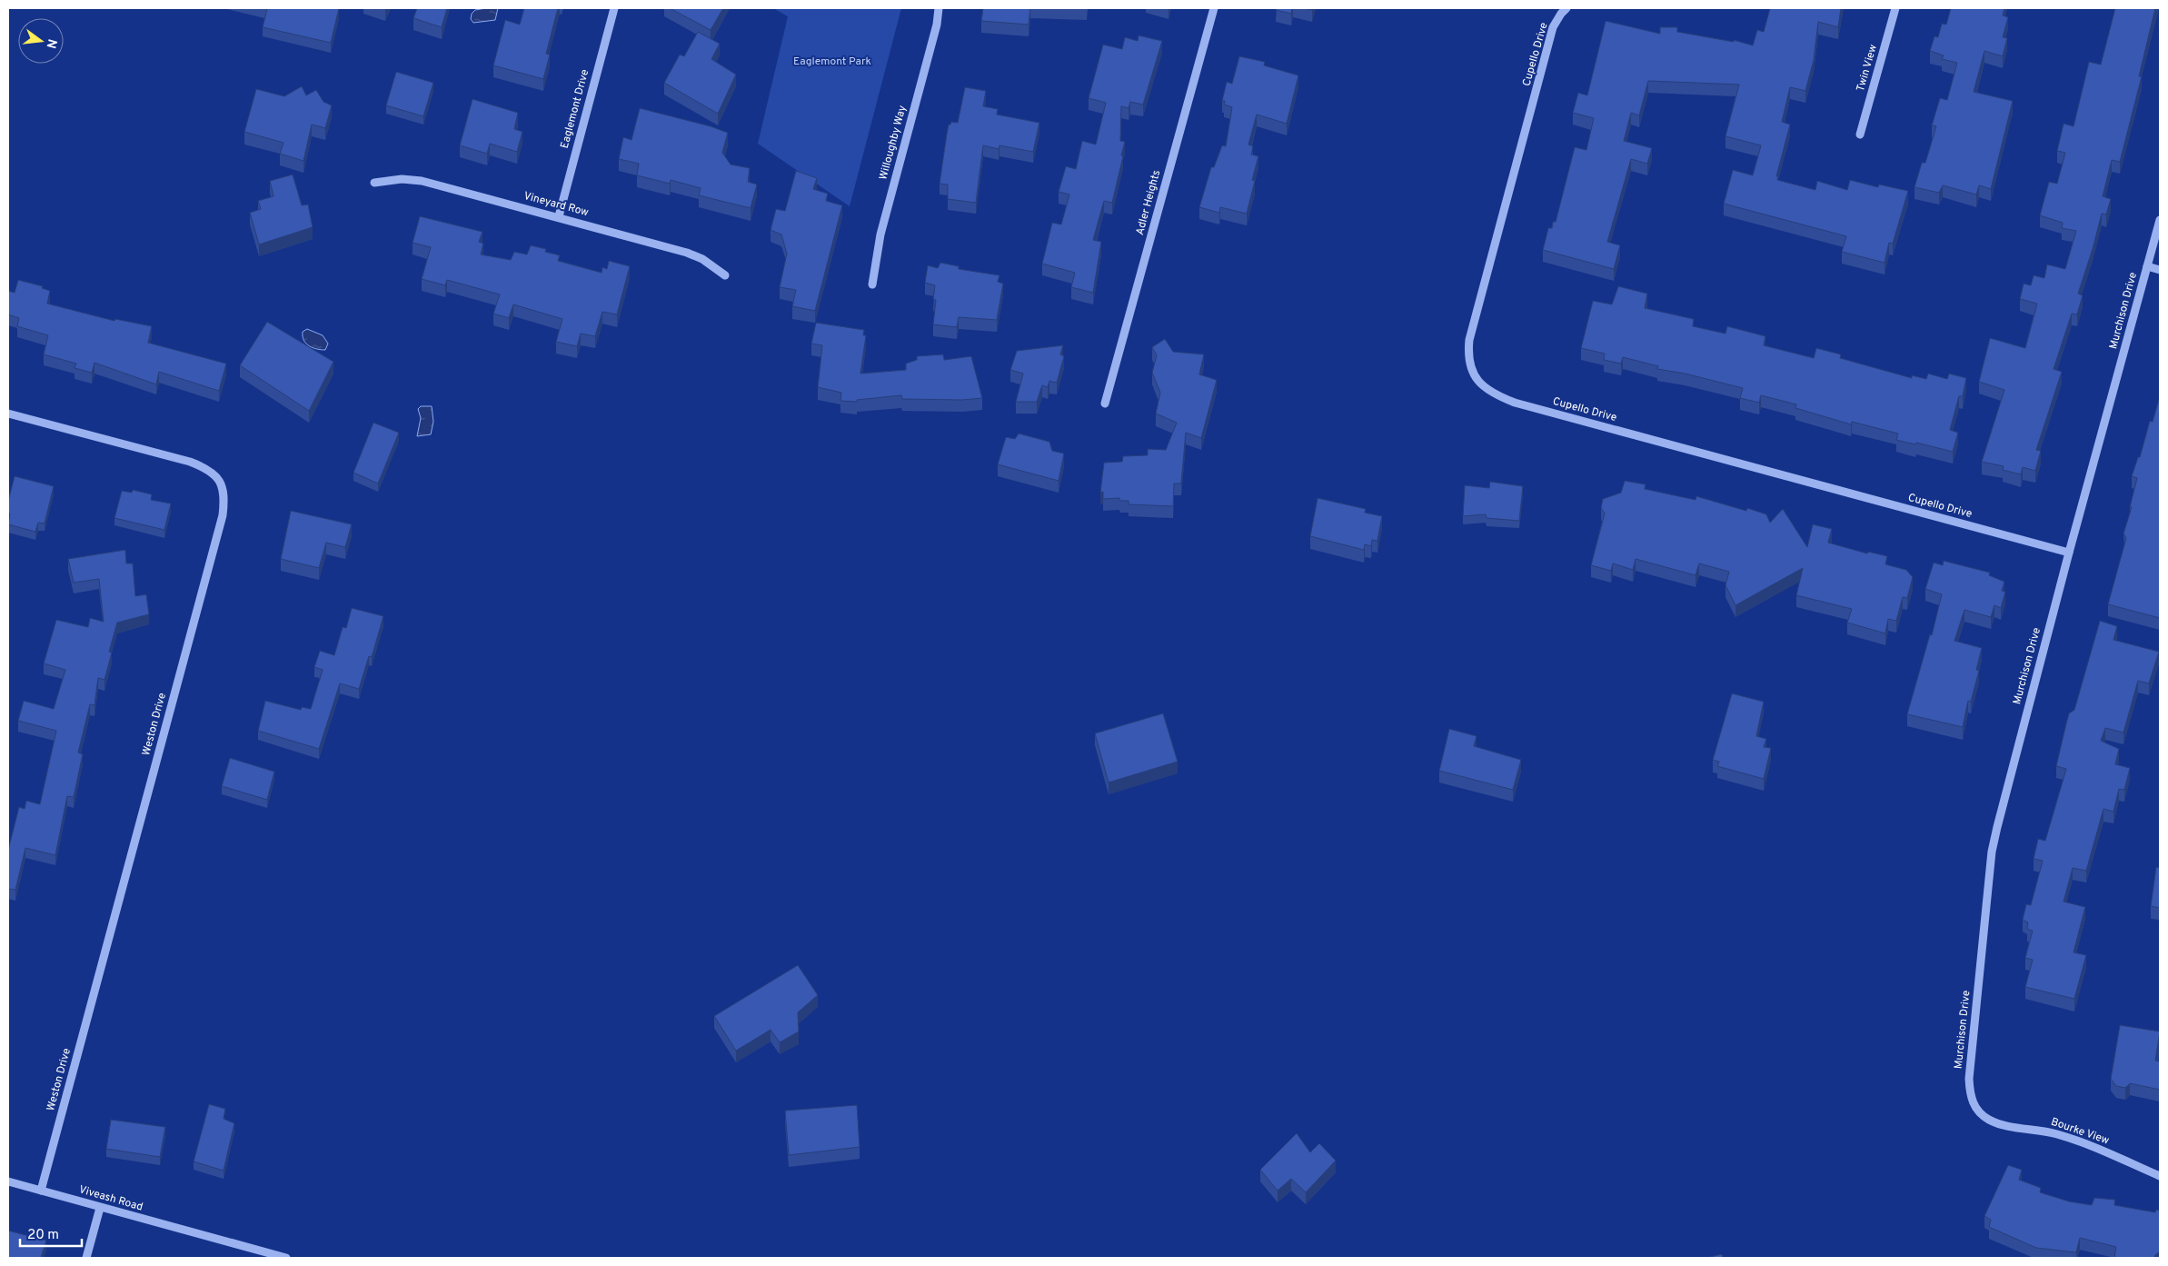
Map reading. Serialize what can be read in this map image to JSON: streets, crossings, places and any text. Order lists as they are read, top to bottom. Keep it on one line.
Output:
{"streets":{"street":["Cupello Drive","Twin View","Eaglemont Drive","Willoughby Way","Adler Heights","Vineyard Row","Murchison Drive","Weston Drive","Bourke View","Viveash Road"]},"crossings":[["Cupello Drive","Murchison Drive"],["Eaglemont Drive","Vineyard Row"],["Murchison Drive","Bourke View"],["Weston Drive","Viveash Road"]],"parks":["Eaglemont Park"],"scale_bar":"20 m","north":"right"}
